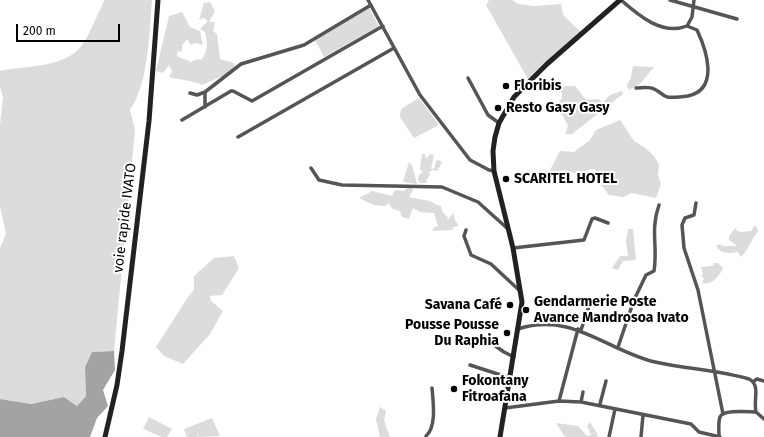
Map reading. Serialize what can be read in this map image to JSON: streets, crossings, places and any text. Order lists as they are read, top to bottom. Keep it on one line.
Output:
{"streets":{"main road":["voie rapide IVATO"]},"places":["Floribis","Resto Gasy Gasy","SCARITEL HOTEL","Savana Café","Gendarmerie Poste Avance Mandrosoa Ivato","Pousse Pousse Du Raphia","Fokontany Fitroafana"],"scale_bar":"200 m"}
